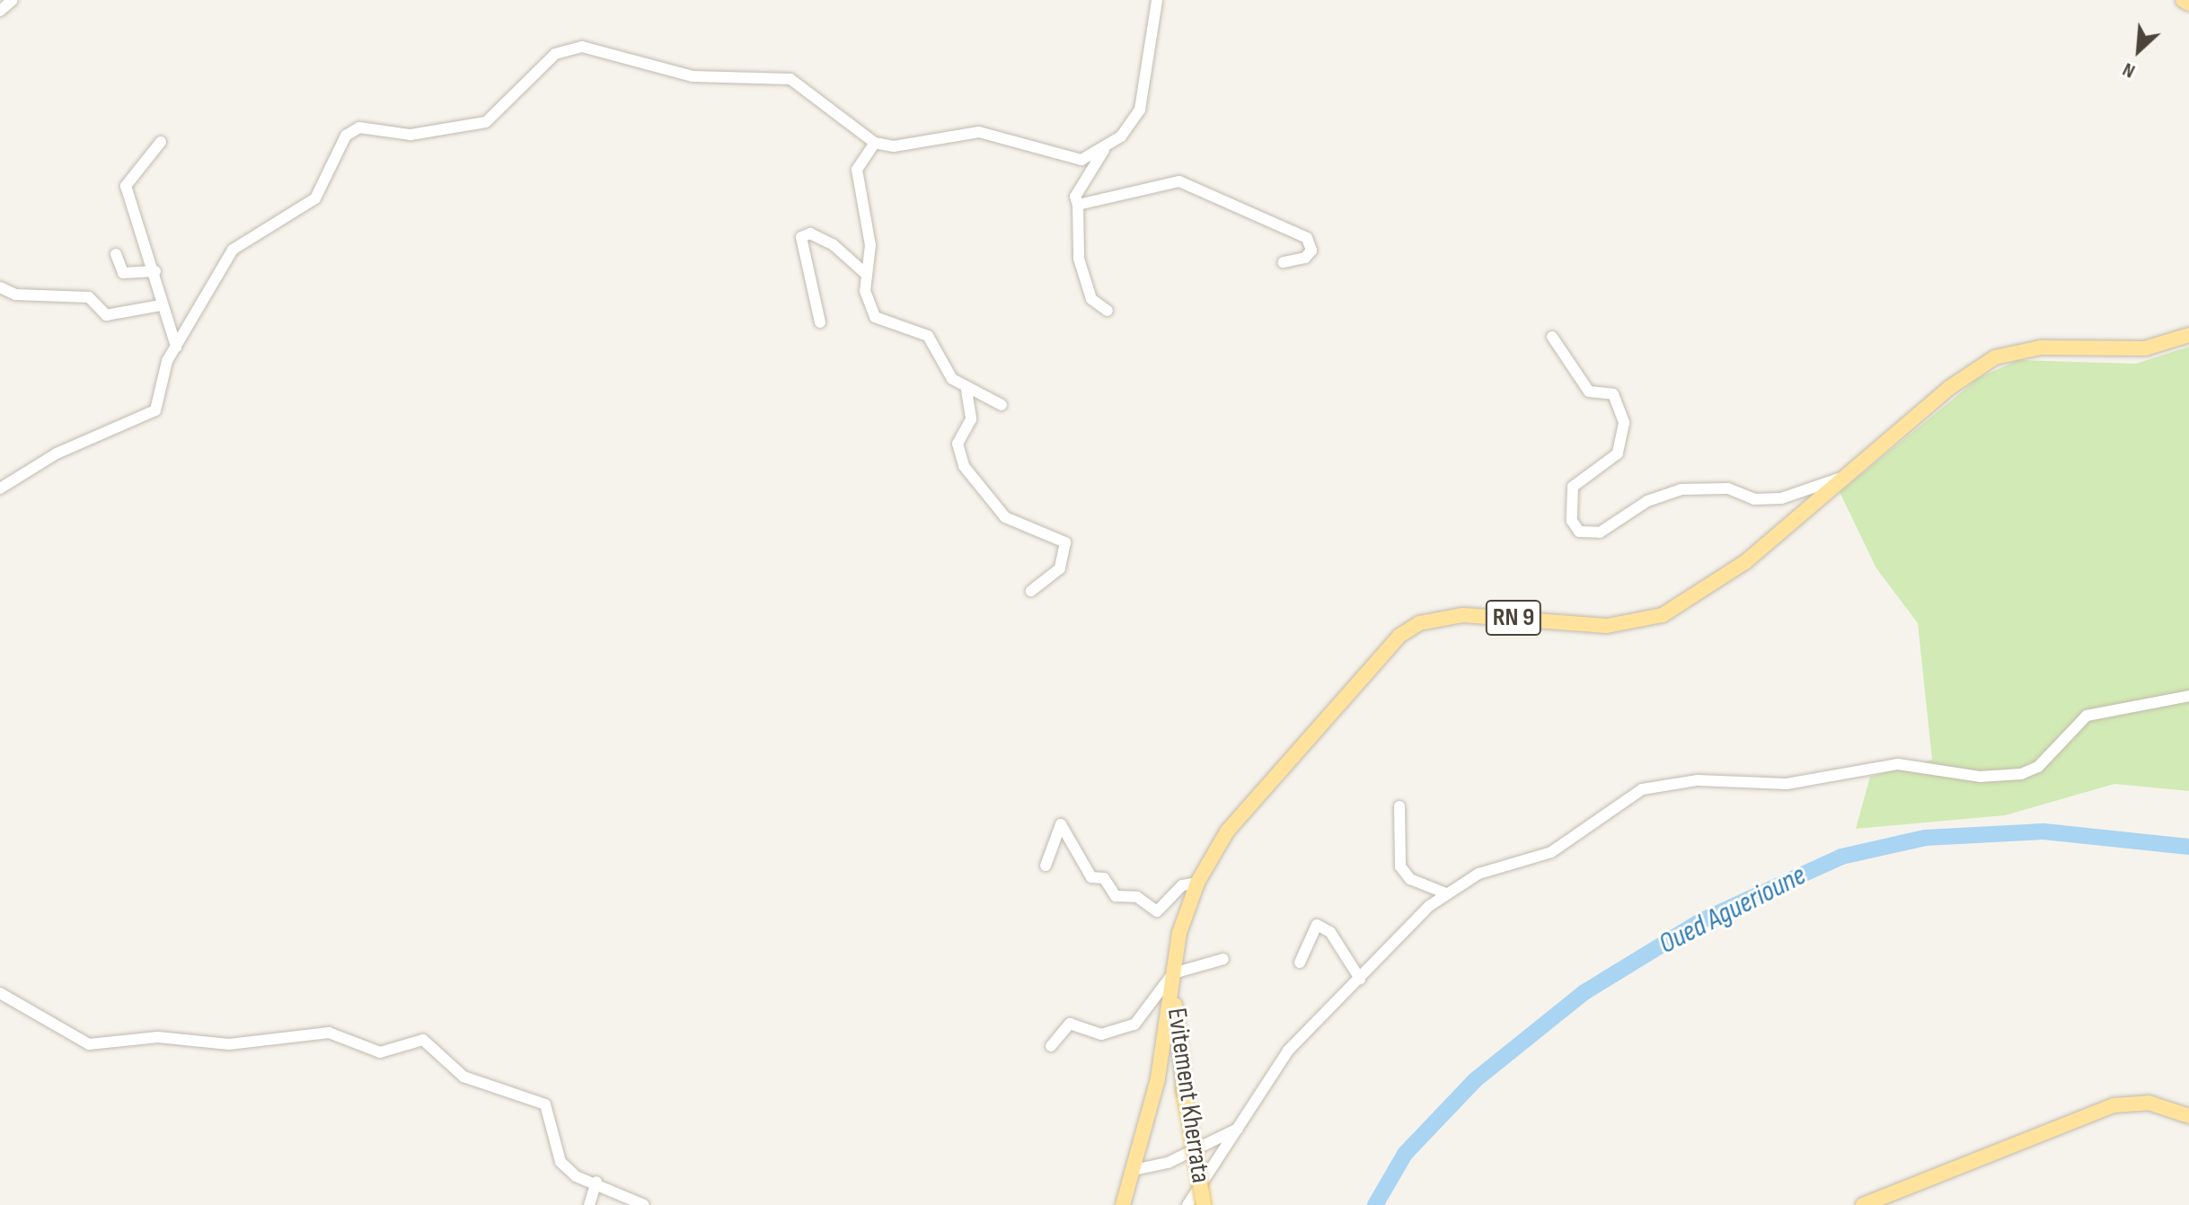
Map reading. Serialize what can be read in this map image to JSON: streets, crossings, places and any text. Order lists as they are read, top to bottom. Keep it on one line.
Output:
{"streets":{"main road":["RN 9","Evitement Kherrata"]},"crossings":[["RN 9","Evitement Kherrata"]],"water":["Oued Aguerioune"],"north":"bottom left"}
